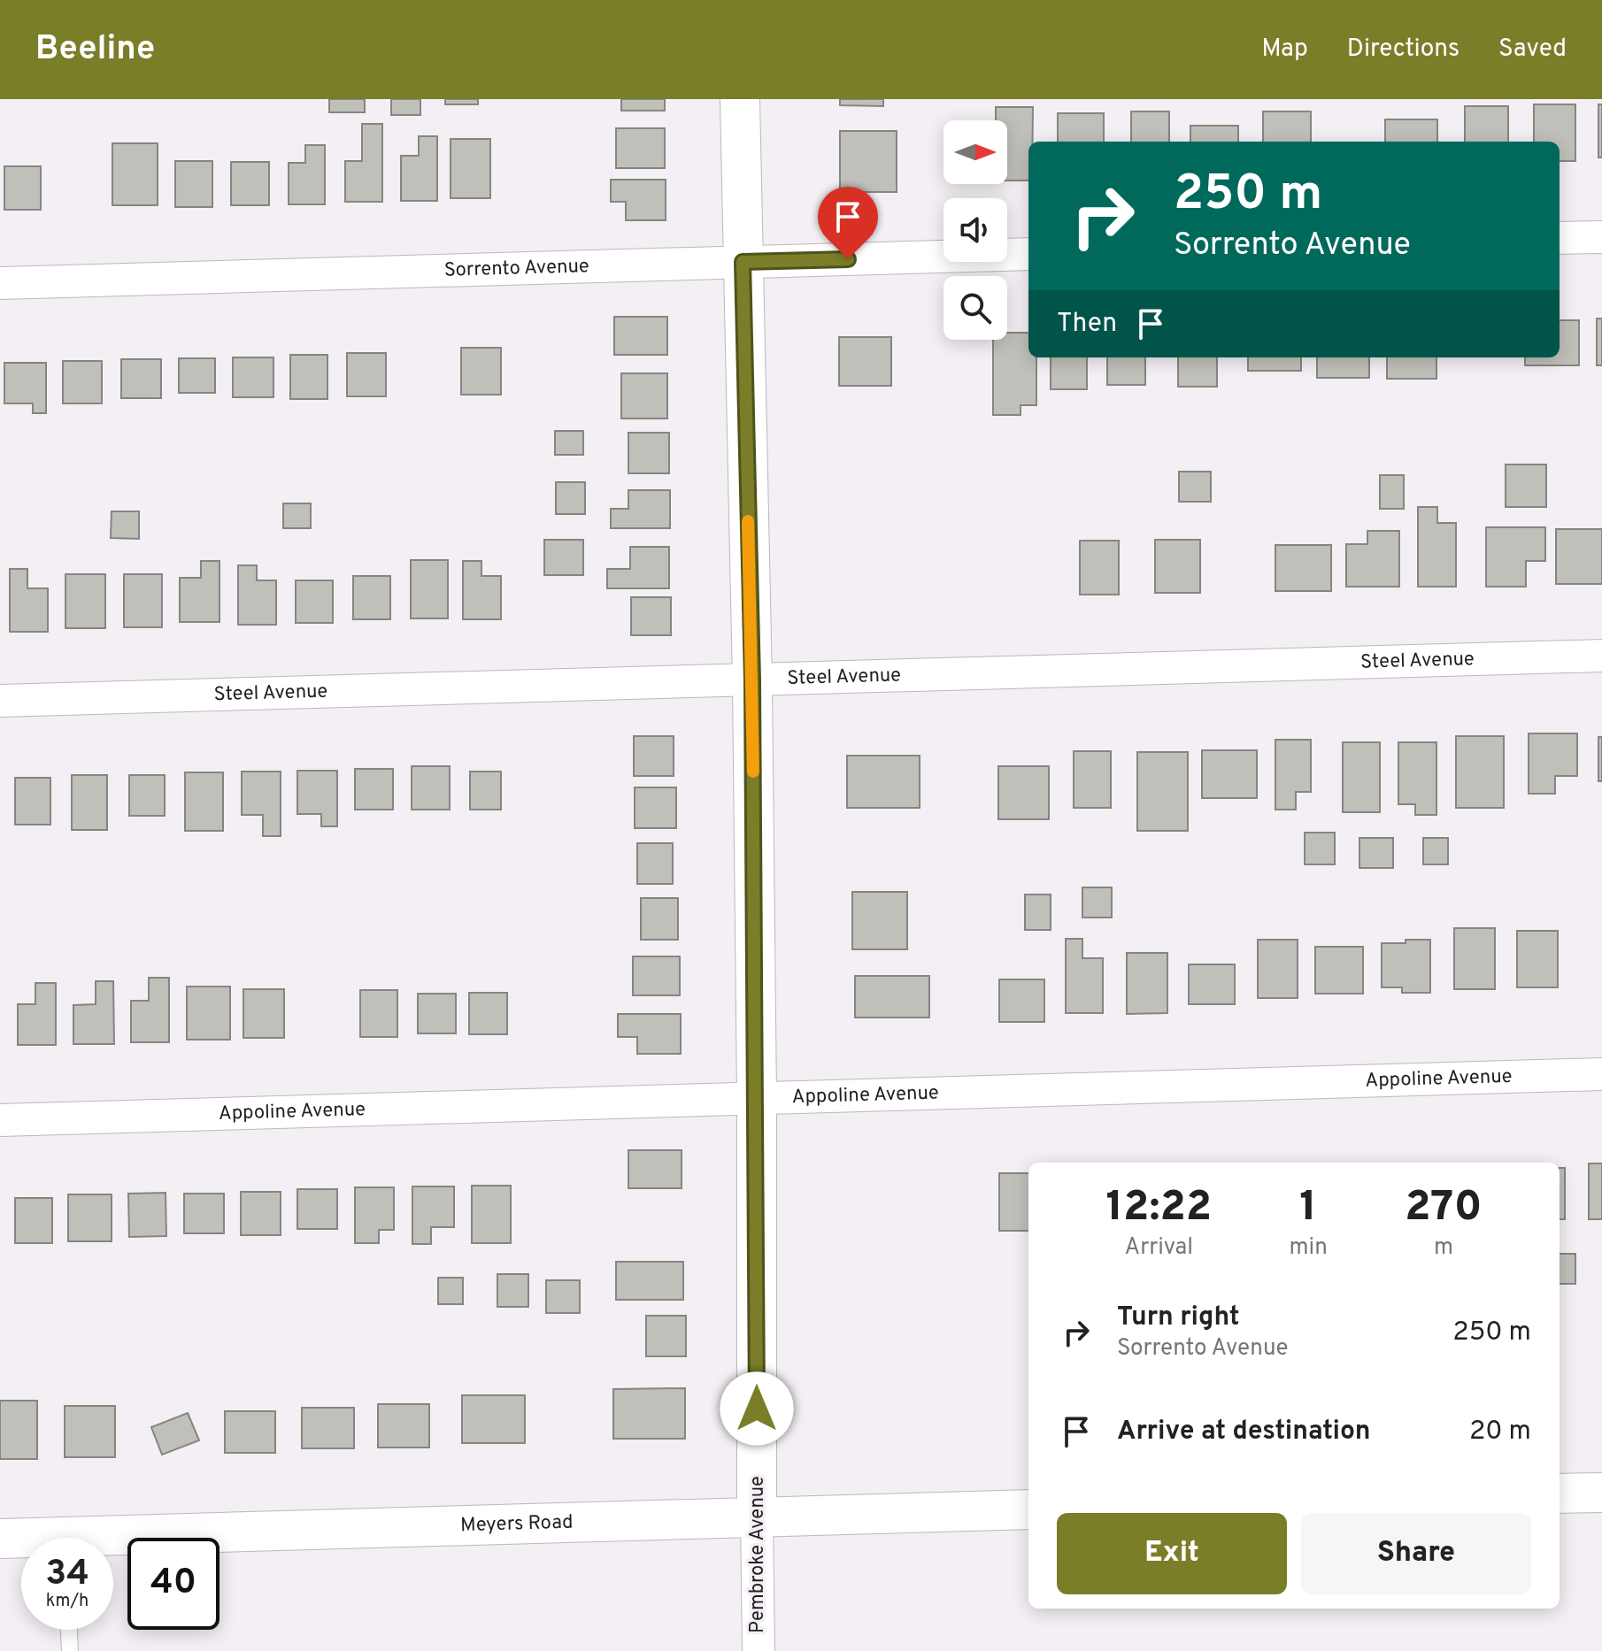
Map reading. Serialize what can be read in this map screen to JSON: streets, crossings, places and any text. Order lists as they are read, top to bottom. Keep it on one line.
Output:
{"streets":{"street":["Sorrento Avenue","Steel Avenue","Appoline Avenue","Meyers Road","Pembroke Avenue"]},"crossings":[["Sorrento Avenue","Pembroke Avenue"],["Steel Avenue","Pembroke Avenue"],["Appoline Avenue","Pembroke Avenue"],["Meyers Road","Pembroke Avenue"]],"north":"right","page":{"header":"Beeline","nav":["Map","Directions","Saved"],"turn":["250 m","Sorrento Avenue"],"then":"Then","eta":["12:22","Arrival","1","min","270","m"],"list":[{"name":"Turn right","note":"Sorrento Avenue","value":"250 m"},{"name":"Arrive at destination","value":"20 m"}],"buttons":["Exit","Share"],"speed":"34 km/h","limit":"40"}}
